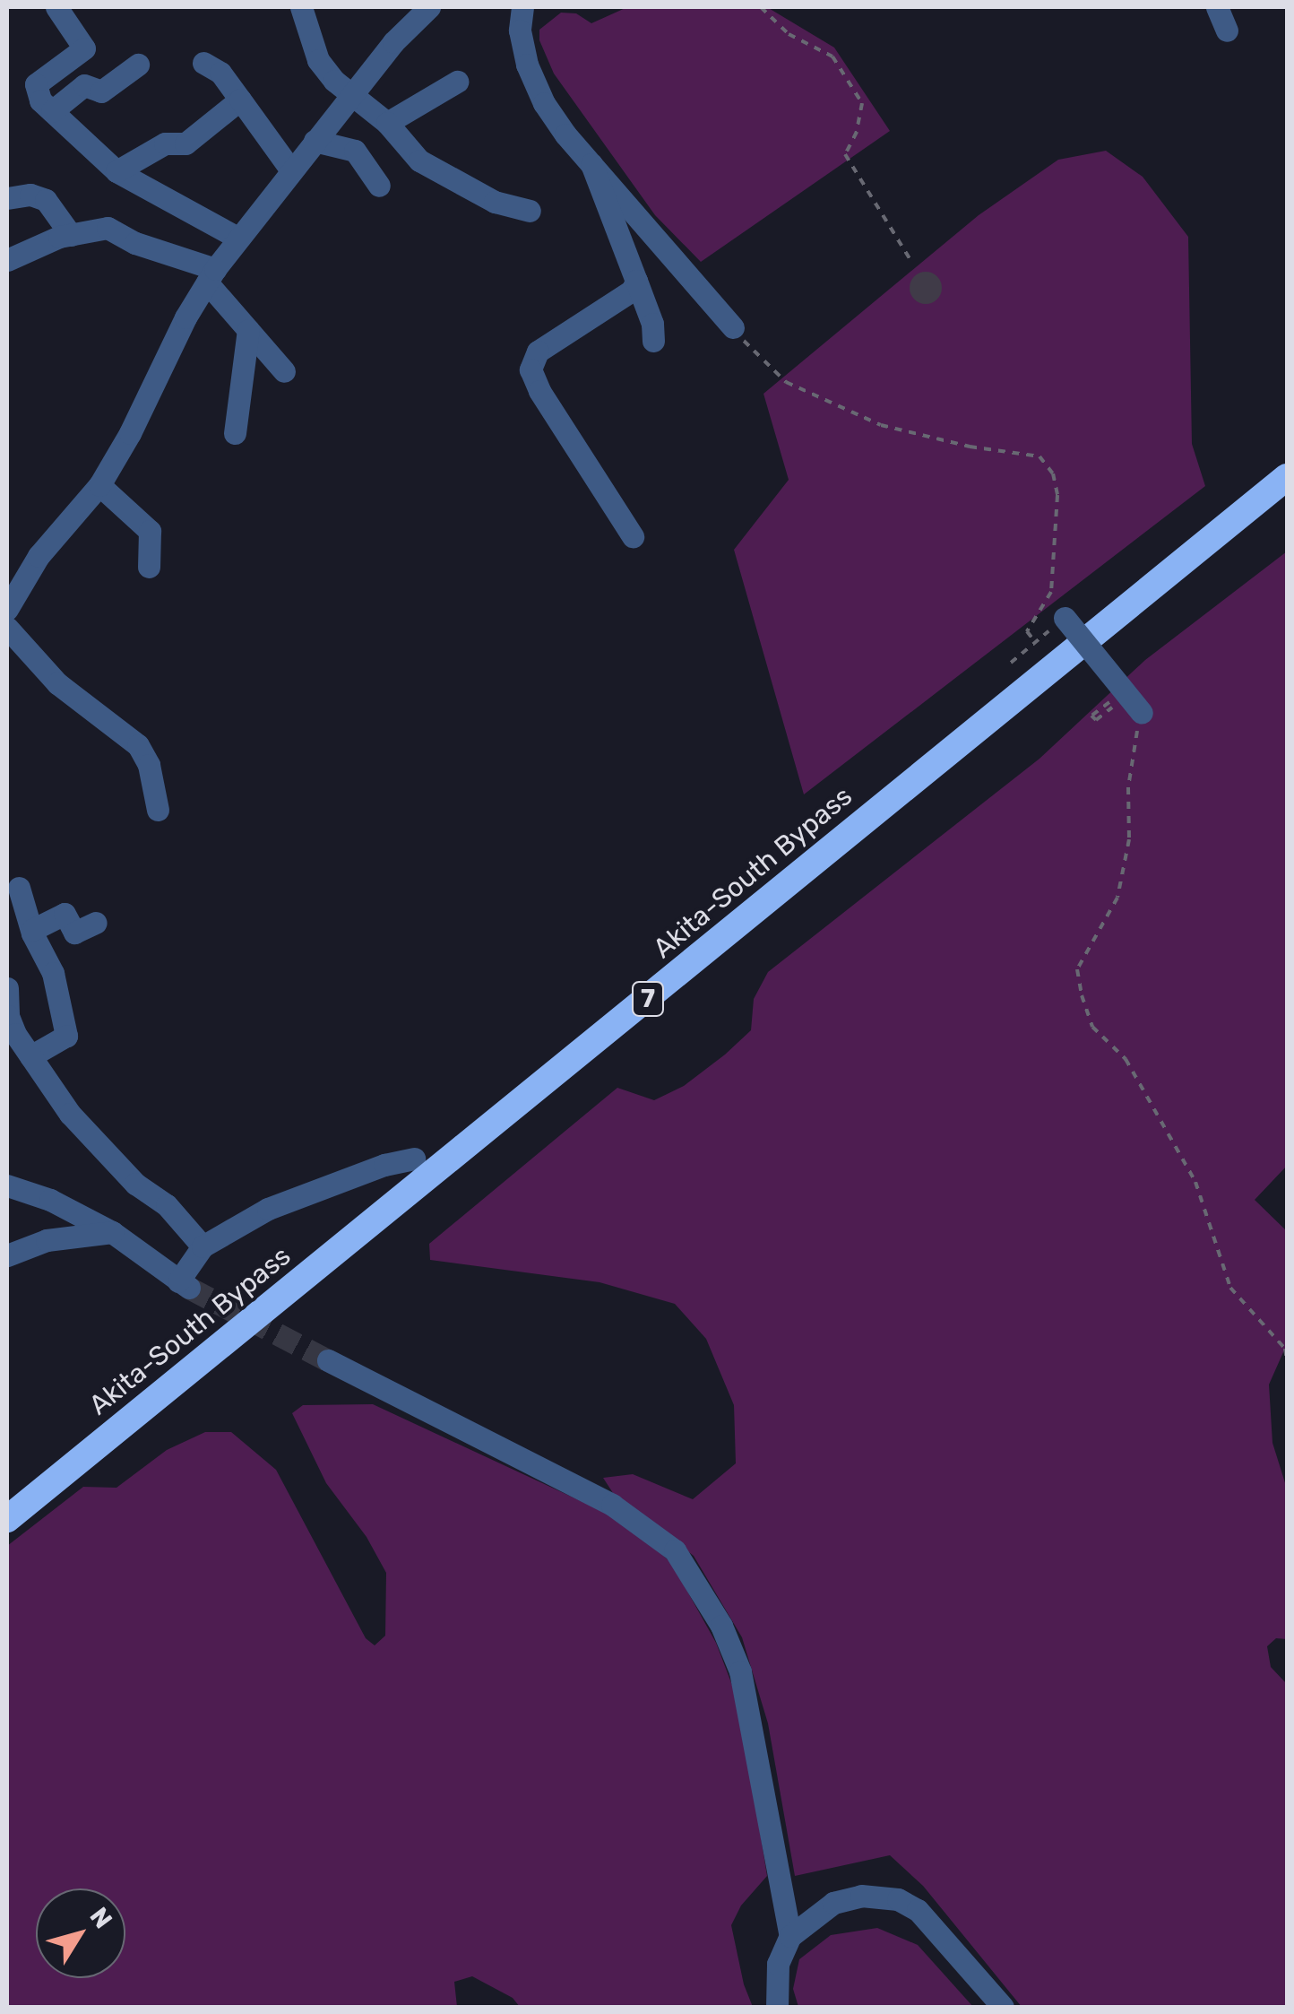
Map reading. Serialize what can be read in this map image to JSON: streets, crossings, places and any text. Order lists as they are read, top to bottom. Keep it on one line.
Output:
{"streets":{"highway":["Akita-South Bypass","7"]},"north":"top right"}
